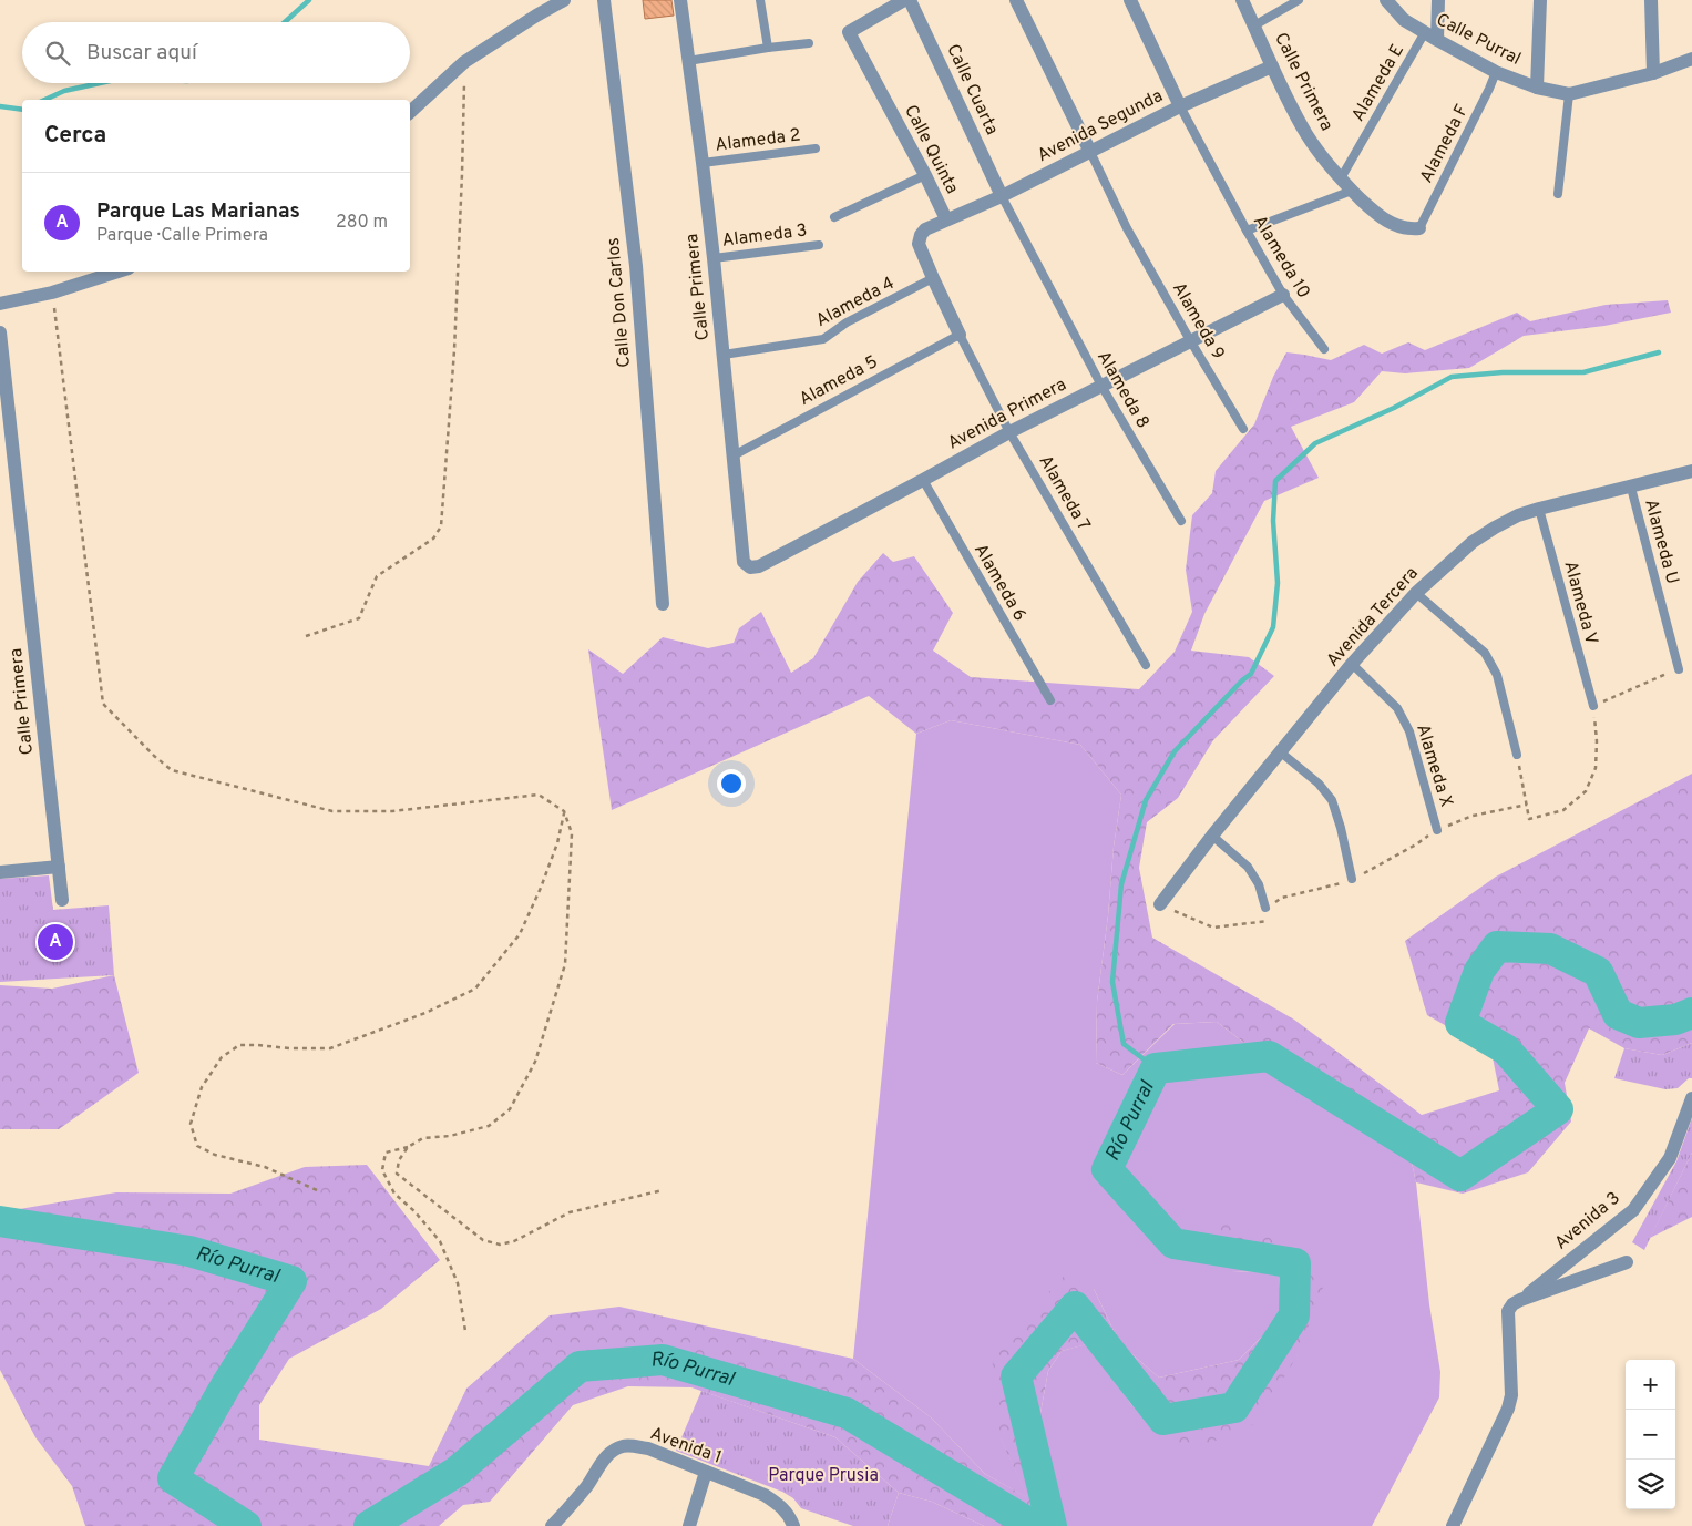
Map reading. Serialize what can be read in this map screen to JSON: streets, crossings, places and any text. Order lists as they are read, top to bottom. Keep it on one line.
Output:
{"streets":{"street":["Calle Purral","Calle Primera","Calle Cuarta","Avenida Segunda","Calle Quinta","Calle Don Carlos","Avenida Primera","Avenida Tercera","Avenida 3","Avenida 1"],"lane":["Alameda E","Alameda 2","Alameda F","Alameda 3","Alameda 10","Alameda 4","Alameda 9","Alameda 5","Alameda 8","Alameda 7","Alameda U","Alameda 6","Alameda V","Alameda X"]},"crossings":[["Calle Purral","Alameda E"],["Calle Purral","Alameda F"],["Calle Primera","Alameda E"],["Calle Primera","Avenida Segunda"],["Calle Primera","Alameda 2"],["Calle Primera","Alameda F"],["Calle Primera","Alameda 3"],["Calle Primera","Alameda 4"],["Calle Primera","Alameda 5"],["Calle Primera","Avenida Primera"],["Calle Cuarta","Avenida Segunda"],["Calle Cuarta","Alameda 8"],["Avenida Segunda","Calle Quinta"],["Avenida Segunda","Alameda 10"],["Avenida Segunda","Alameda 9"],["Avenida Segunda","Alameda 8"],["Calle Quinta","Alameda 4"],["Calle Quinta","Alameda 5"],["Calle Quinta","Alameda 7"],["Alameda 10","Avenida Primera"],["Alameda 9","Avenida Primera"],["Alameda 5","Alameda 7"],["Alameda 8","Avenida Primera"],["Avenida Primera","Alameda 7"],["Avenida Primera","Alameda 6"],["Alameda U","Avenida Tercera"],["Alameda V","Avenida Tercera"],["Avenida Tercera","Alameda X"]],"water":["Río Purral"],"parks":["Parque Prusia"],"page":{"search":"Buscar aquí","heading":"Cerca","list":[{"mark":"A","name":"Parque Las Marianas","note":"Parque · Calle Primera","value":"280 m"}],"pins":"A","map_buttons":["+","−"]}}
